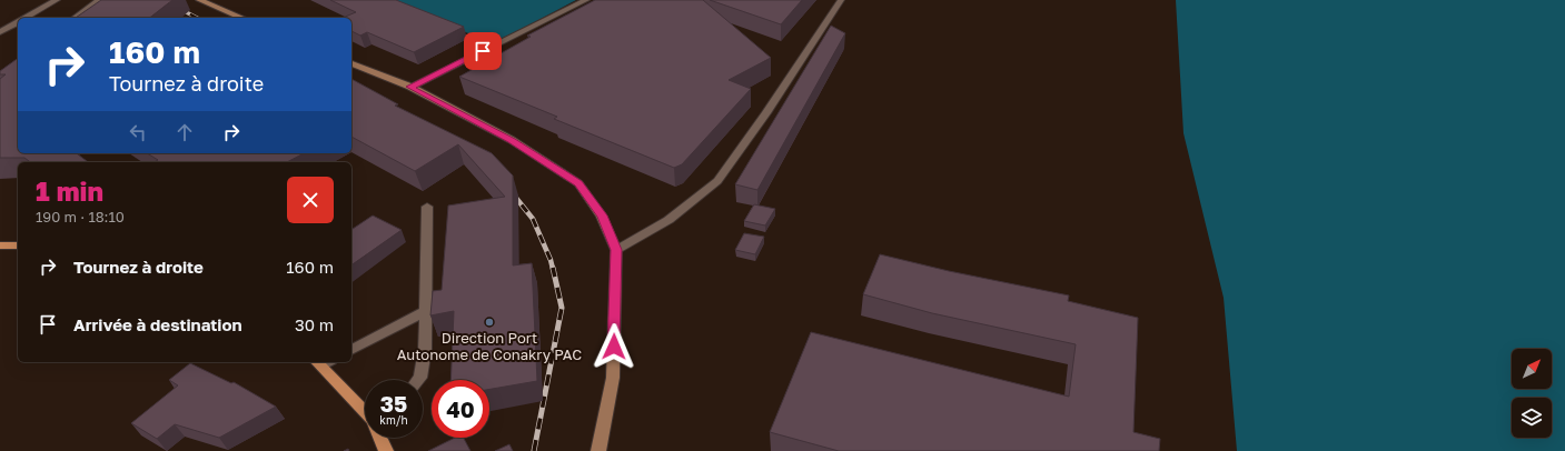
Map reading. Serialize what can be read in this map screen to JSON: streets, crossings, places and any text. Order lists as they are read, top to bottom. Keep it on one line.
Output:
{"places":["Direction Port Autonome de Conakry PAC"],"north":"top right","page":{"turn":["160 m","Tournez à droite"],"heading":["1 min","190 m · 18:10"],"list":[{"name":"Tournez à droite","value":"160 m"},{"name":"Arrivée à destination","value":"30 m"}],"speed":"35 km/h","limit":"40"}}
